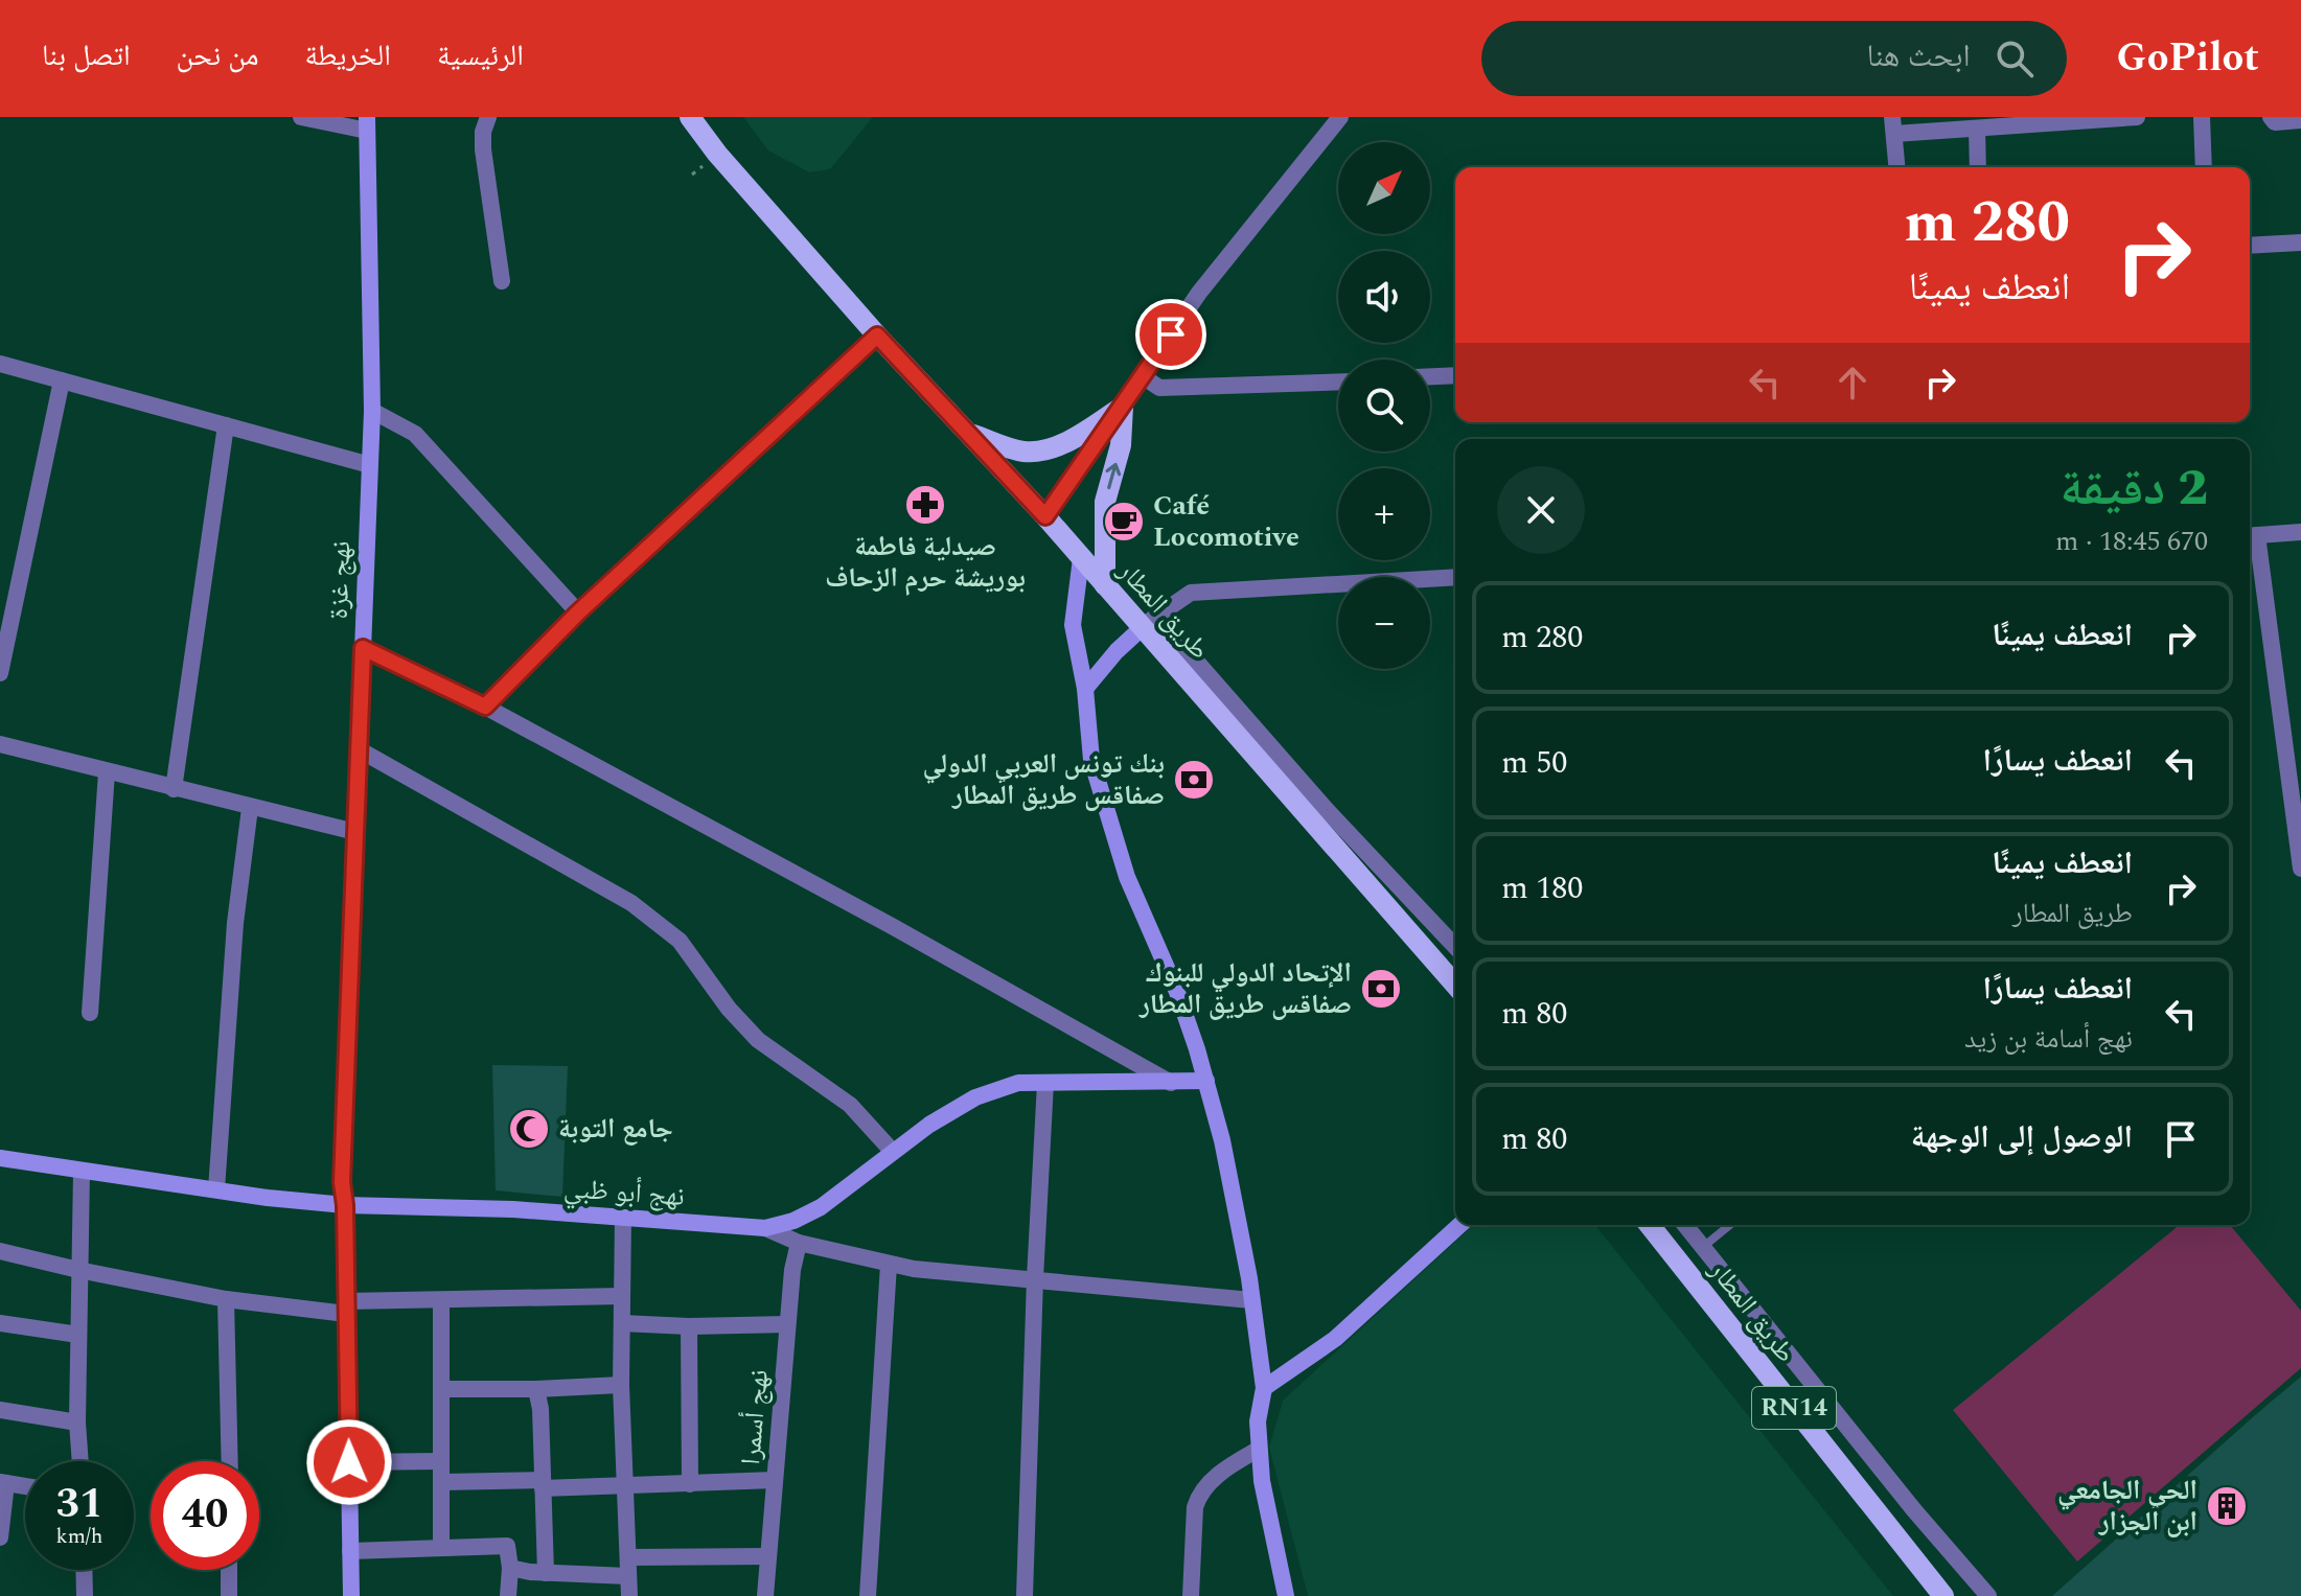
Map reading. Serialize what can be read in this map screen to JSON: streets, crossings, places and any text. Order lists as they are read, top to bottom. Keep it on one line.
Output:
{"streets":{"main road":["طريق المطار","RN14"],"street":["نهج غزة","نهج أبو ظبي","نهج أسمرا"]},"crossings":[["نهج غزة","نهج أبو ظبي"]],"places":{"pharmacy":["صيدلية فاطمة بوريشة حرم الزحاف"],"cafe":["Café Locomotive"],"bank":["بنك تونس العربي الدولي صفاقس طريق المطار","الإتحاد الدولي للبنوك صفاقس طريق المطار"],"mosque":["جامع التوبة"],"building":["الحي الجامعي ابن الجزار"]},"north":"top right","page":{"header":"GoPilot","search":"ابحث هنا","nav":["الرئيسية","الخريطة","من نحن","اتصل بنا"],"map_buttons":["+","−"],"turn":["280 m","انعطف يمينًا"],"heading":["2 دقيقة","670 m · 18:45"],"list":[{"name":"انعطف يمينًا","value":"280 m"},{"name":"انعطف يسارًا","value":"50 m"},{"name":"انعطف يمينًا","note":"طريق المطار","value":"180 m"},{"name":"انعطف يسارًا","note":"نهج أسامة بن زيد","value":"80 m"},{"name":"الوصول إلى الوجهة","value":"80 m"}],"speed":"31 km/h","limit":"40"}}
